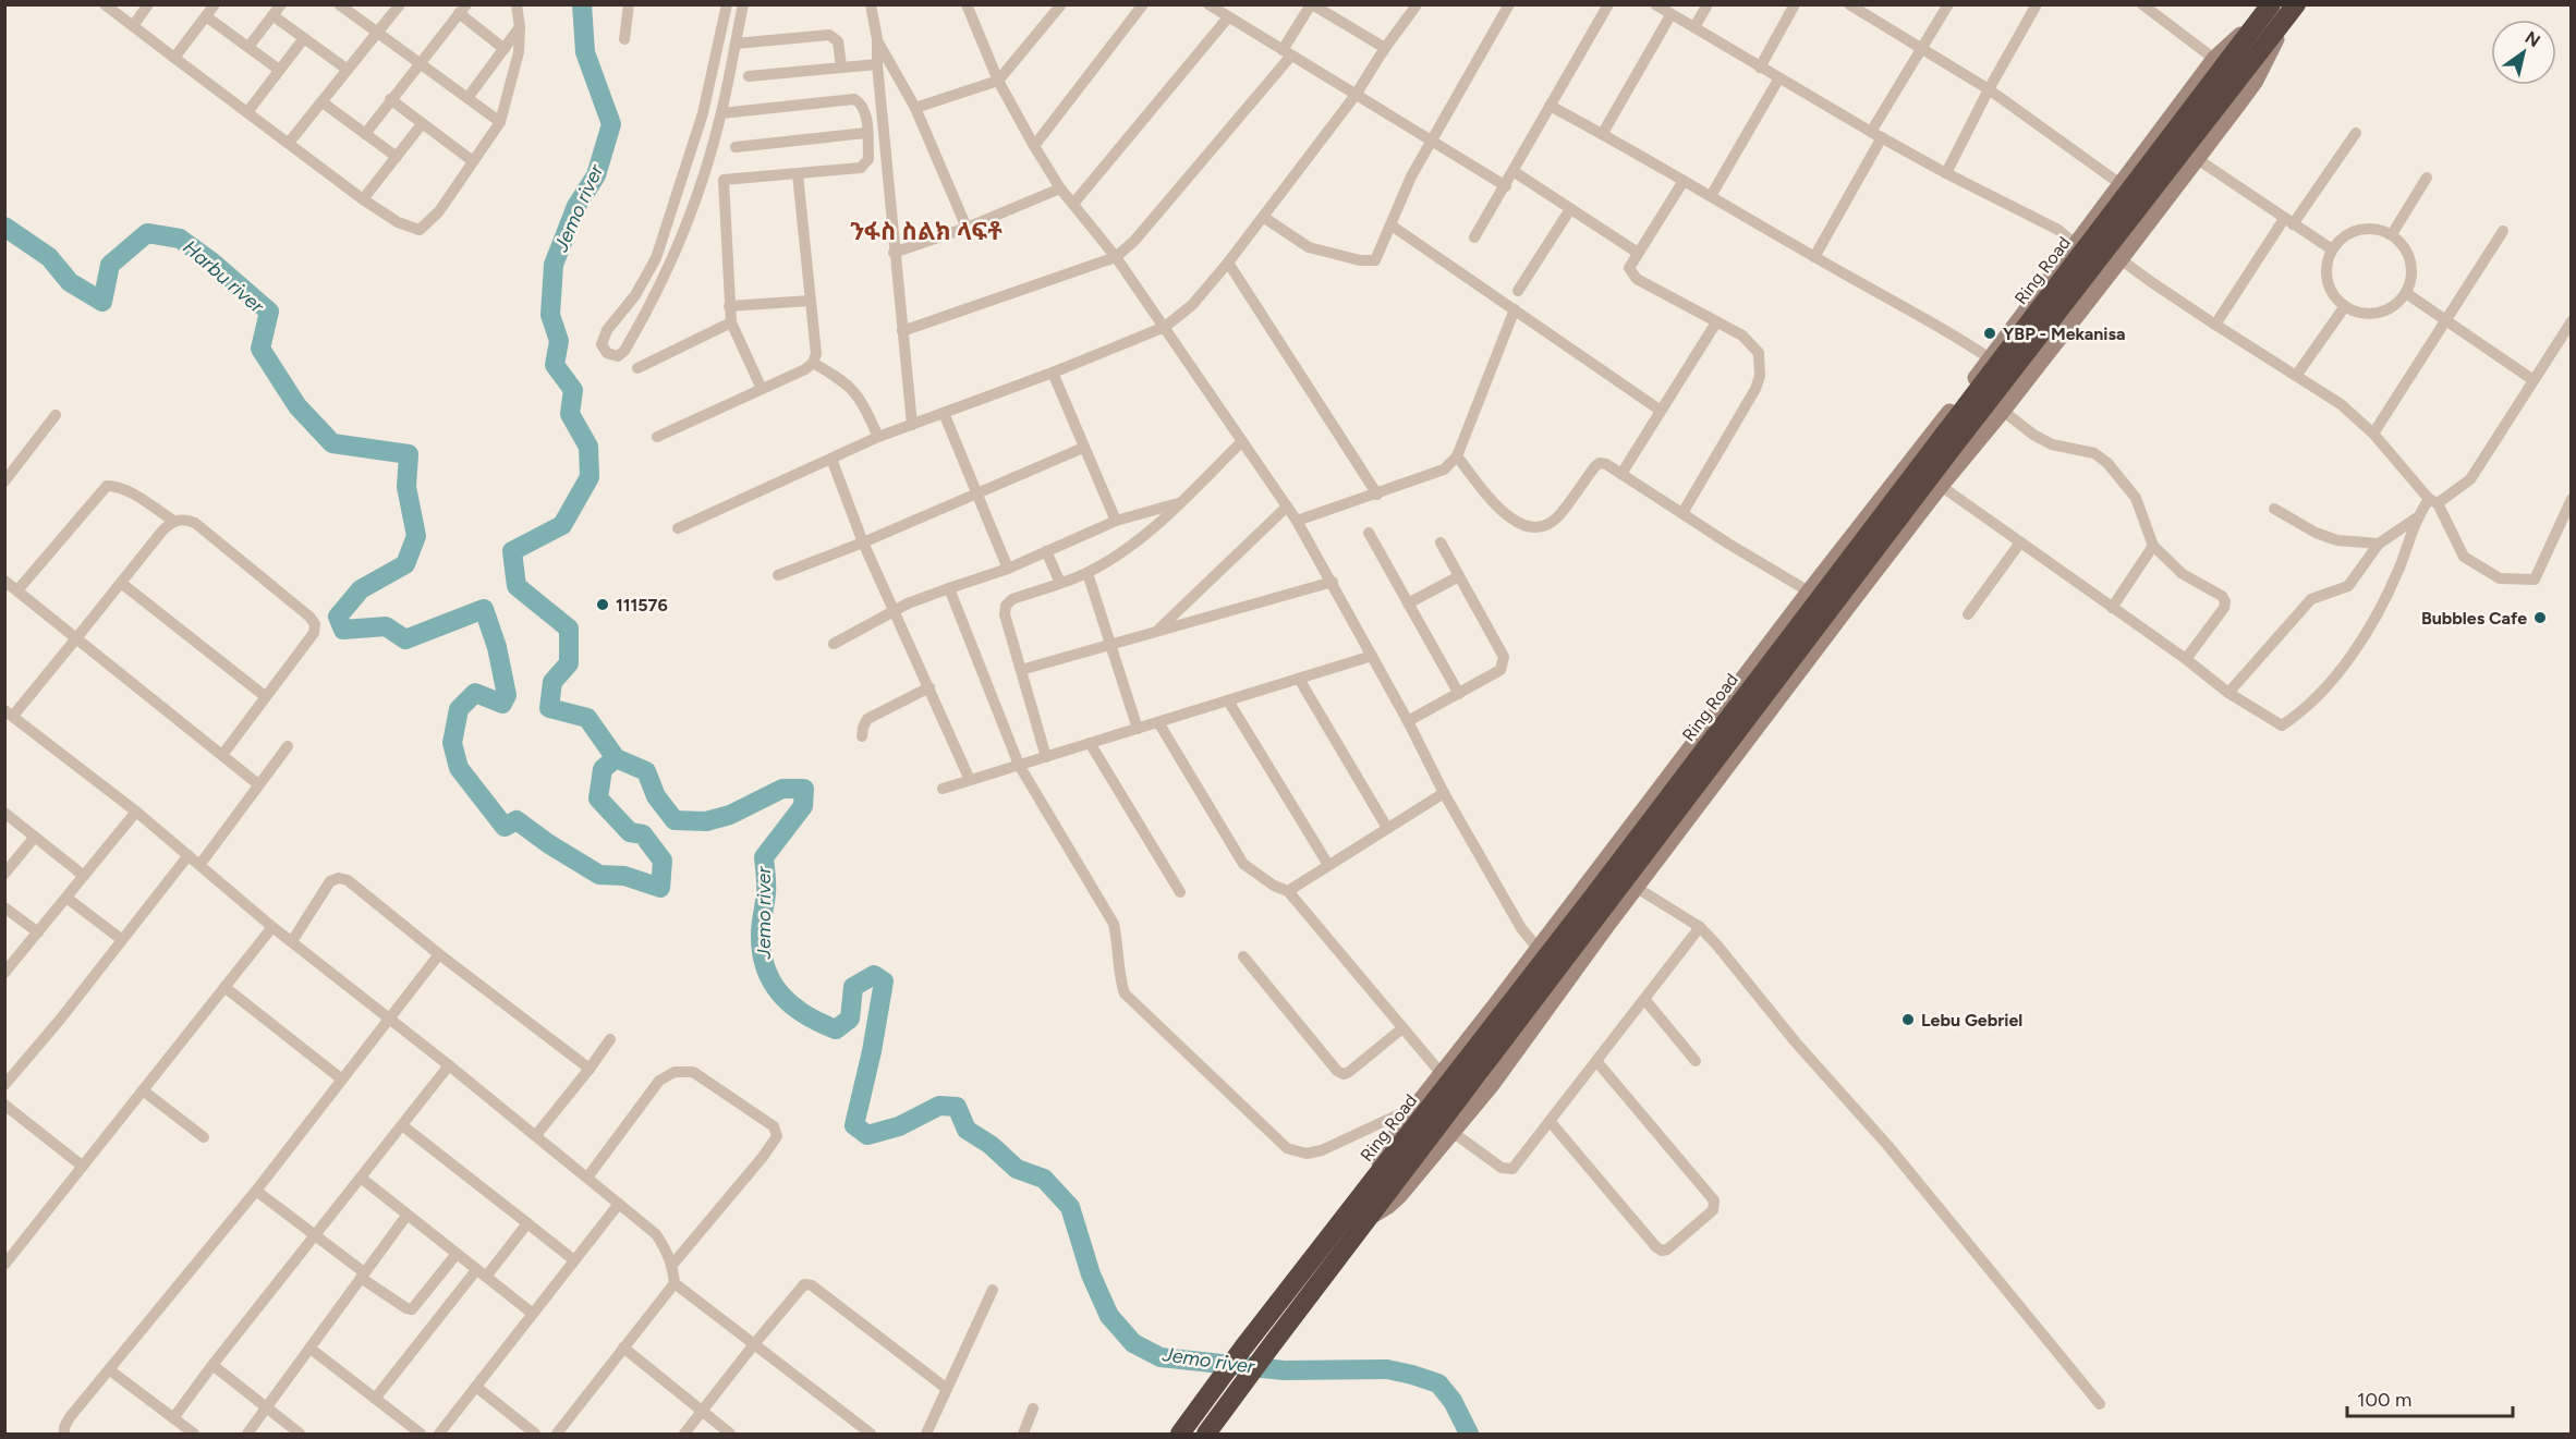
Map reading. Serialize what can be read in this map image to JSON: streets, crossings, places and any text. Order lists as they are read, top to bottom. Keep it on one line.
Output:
{"streets":{"highway":["Ring Road"]},"districts":["ንፋስ ስልክ ላፍቶ"],"water":["Jemo river","Harbu river"],"places":["YBP - Mekanisa","111576","Bubbles Cafe","Lebu Gebriel"],"scale_bar":"100 m","north":"top right"}
